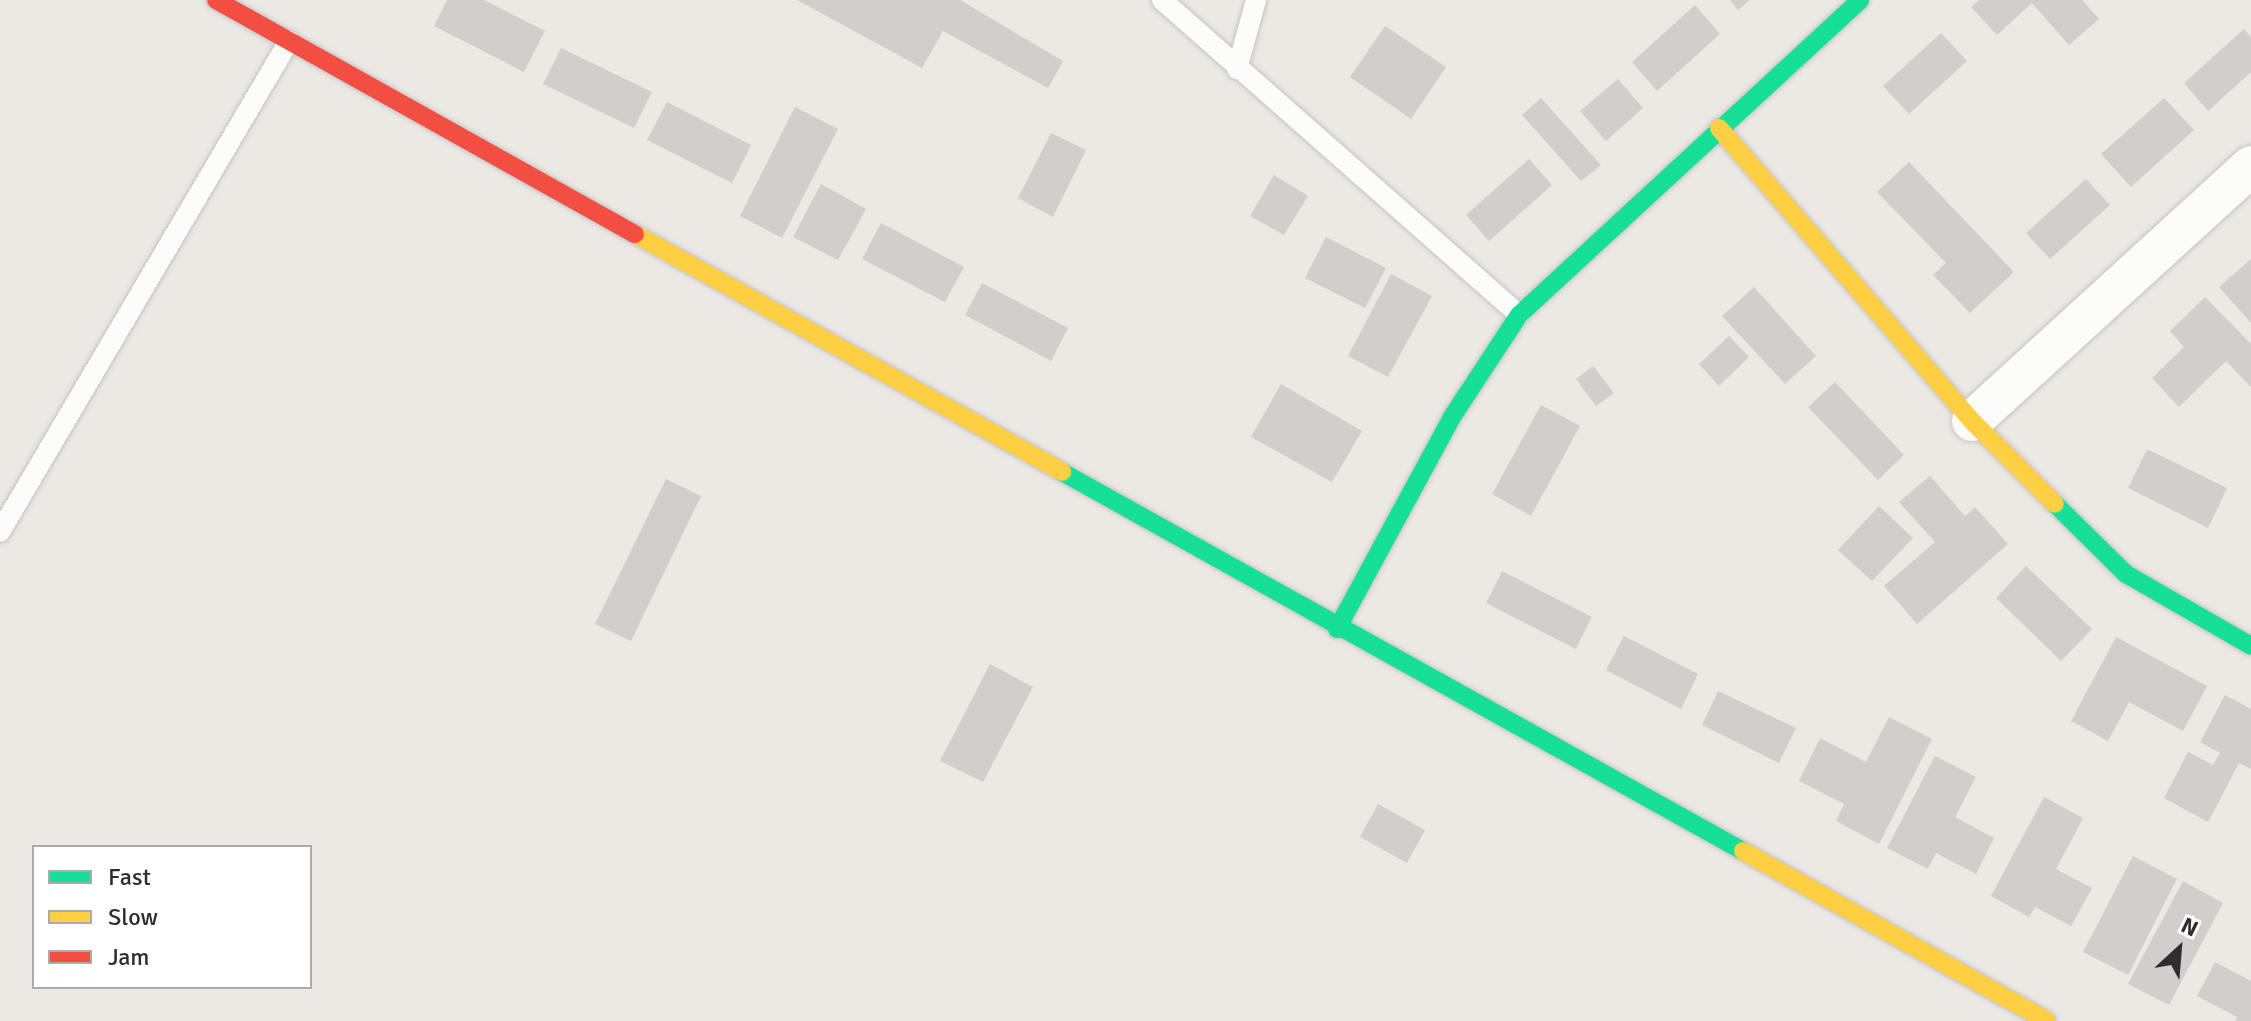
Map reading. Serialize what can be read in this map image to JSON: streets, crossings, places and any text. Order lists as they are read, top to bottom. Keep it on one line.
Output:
{"legend":["Fast","Slow","Jam"],"north":"top right"}
